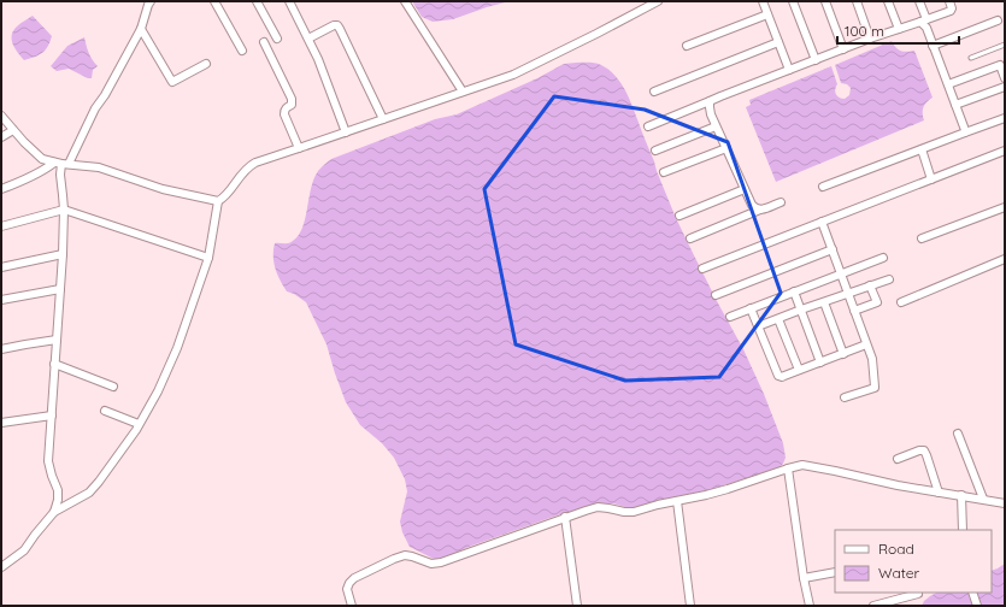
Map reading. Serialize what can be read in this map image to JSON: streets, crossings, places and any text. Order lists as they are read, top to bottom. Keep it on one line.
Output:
{"legend":["Road","Water"],"scale_bar":"100 m"}
